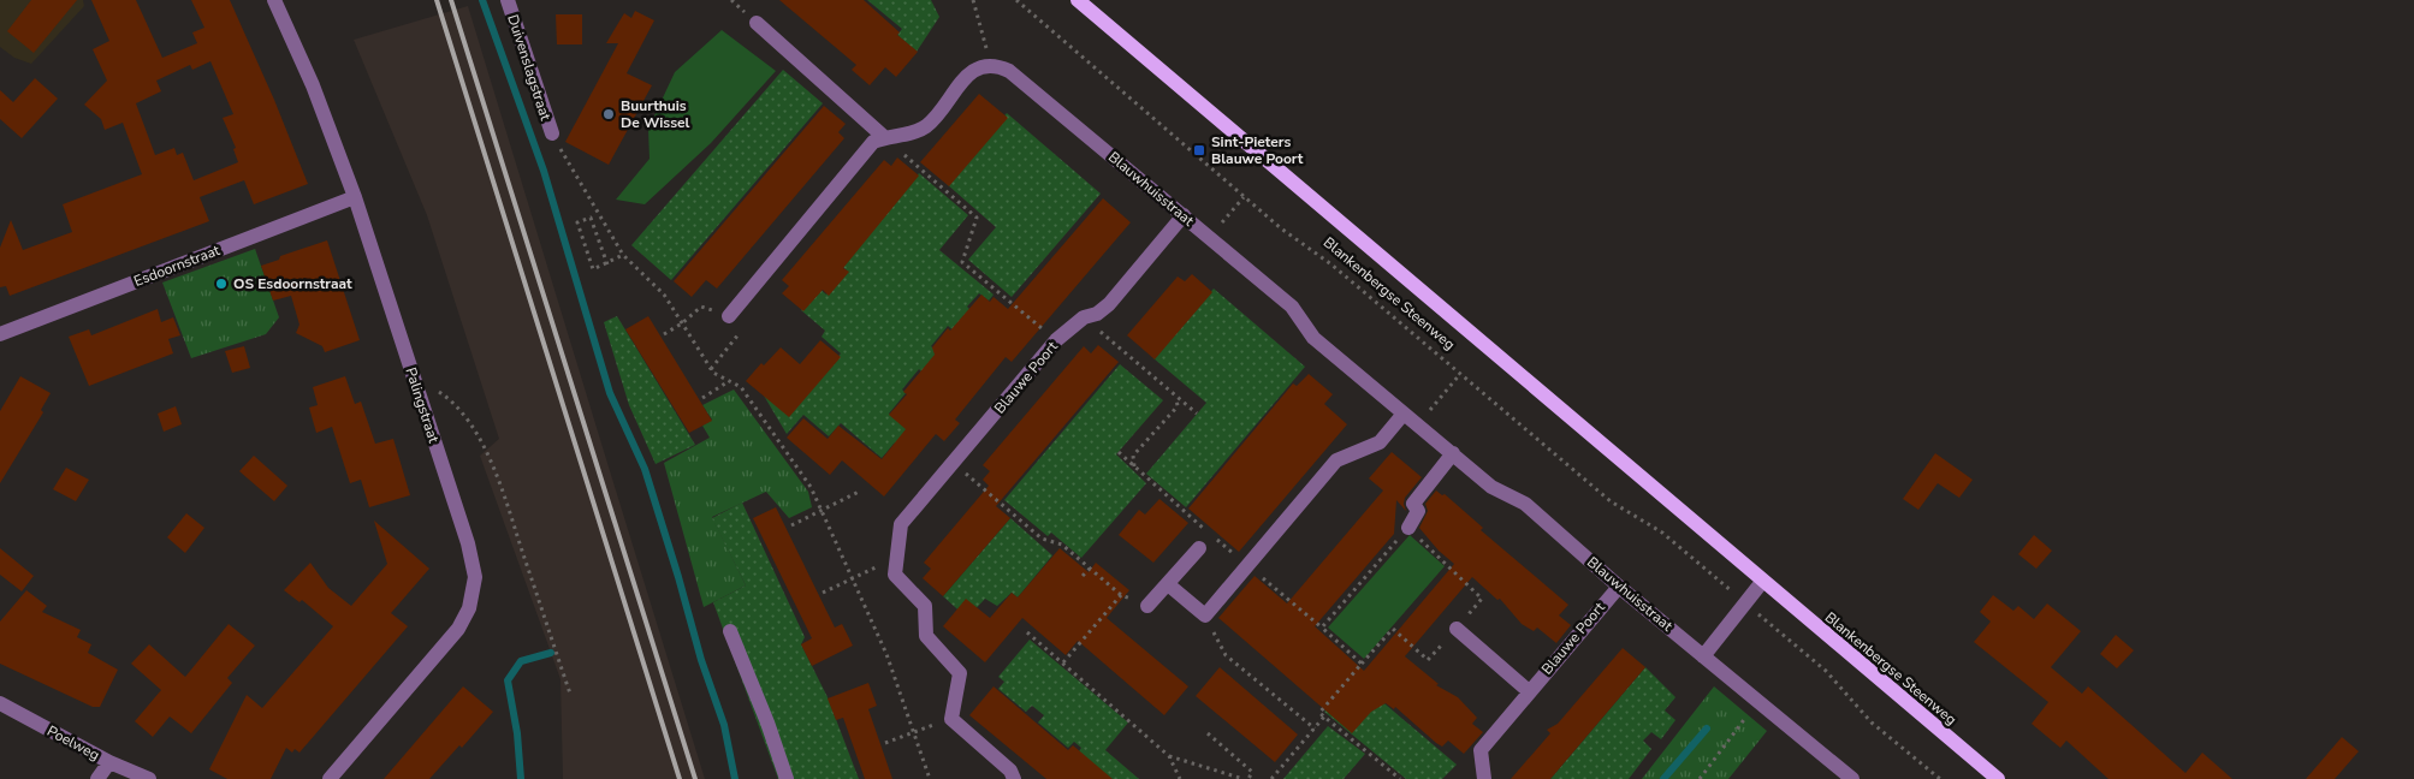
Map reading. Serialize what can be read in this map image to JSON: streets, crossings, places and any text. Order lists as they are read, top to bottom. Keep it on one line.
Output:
{"streets":{"main road":["Blankenbergse Steenweg"],"street":["Duivenslagstraat","Blauwhuisstraat","Esdoornstraat","Blauwe Poort","Palingstraat","Poelweg"]},"crossings":[["Blauwhuisstraat","Blauwe Poort"],["Esdoornstraat","Palingstraat"]],"places":{"other":["Buurthuis De Wissel","OS Esdoornstraat"],"transit":["Sint-Pieters Blauwe Poort"]}}
